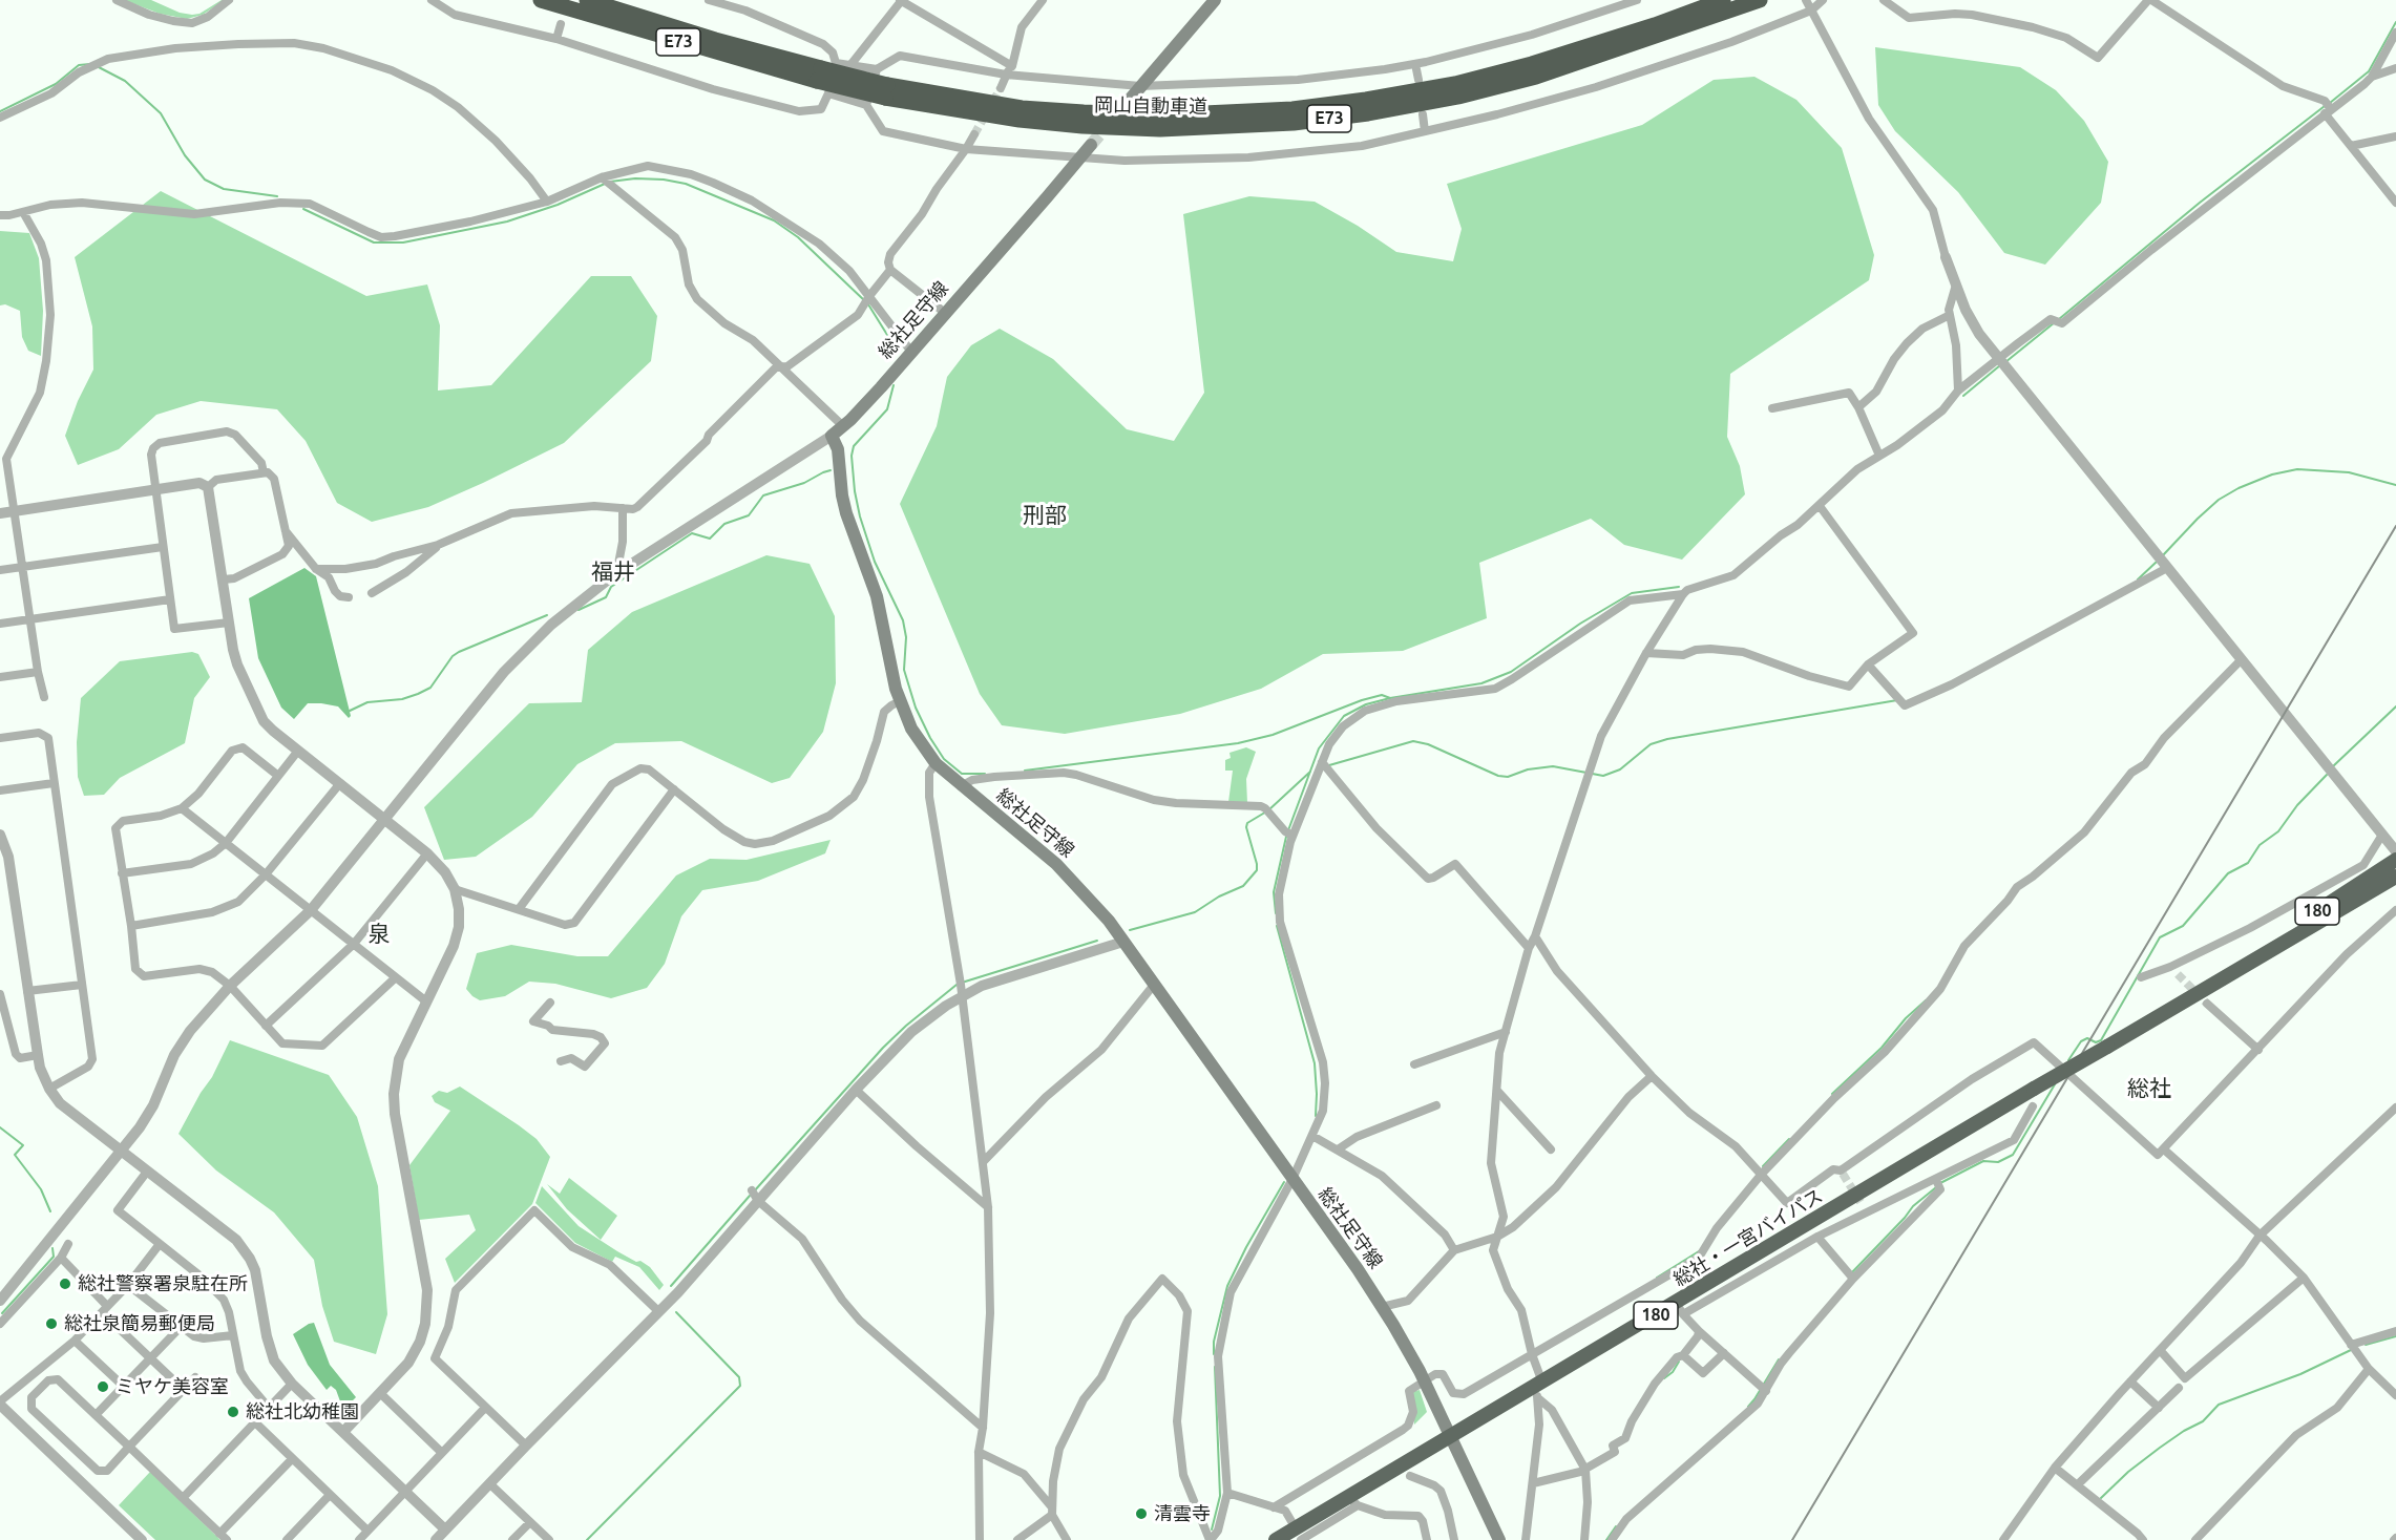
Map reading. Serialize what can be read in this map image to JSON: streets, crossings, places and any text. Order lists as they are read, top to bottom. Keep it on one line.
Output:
{"streets":{"highway":["E73","岡山自動車道","180","総社・一宮バイパス"],"main road":["総社足守線"]},"crossings":[["総社足守線","総社・一宮バイパス"]],"districts":["刑部","福井","泉","総社"],"places":["総社警察署泉駐在所","総社泉簡易郵便局","ミヤケ美容室","総社北幼稚園","清雲寺"]}
